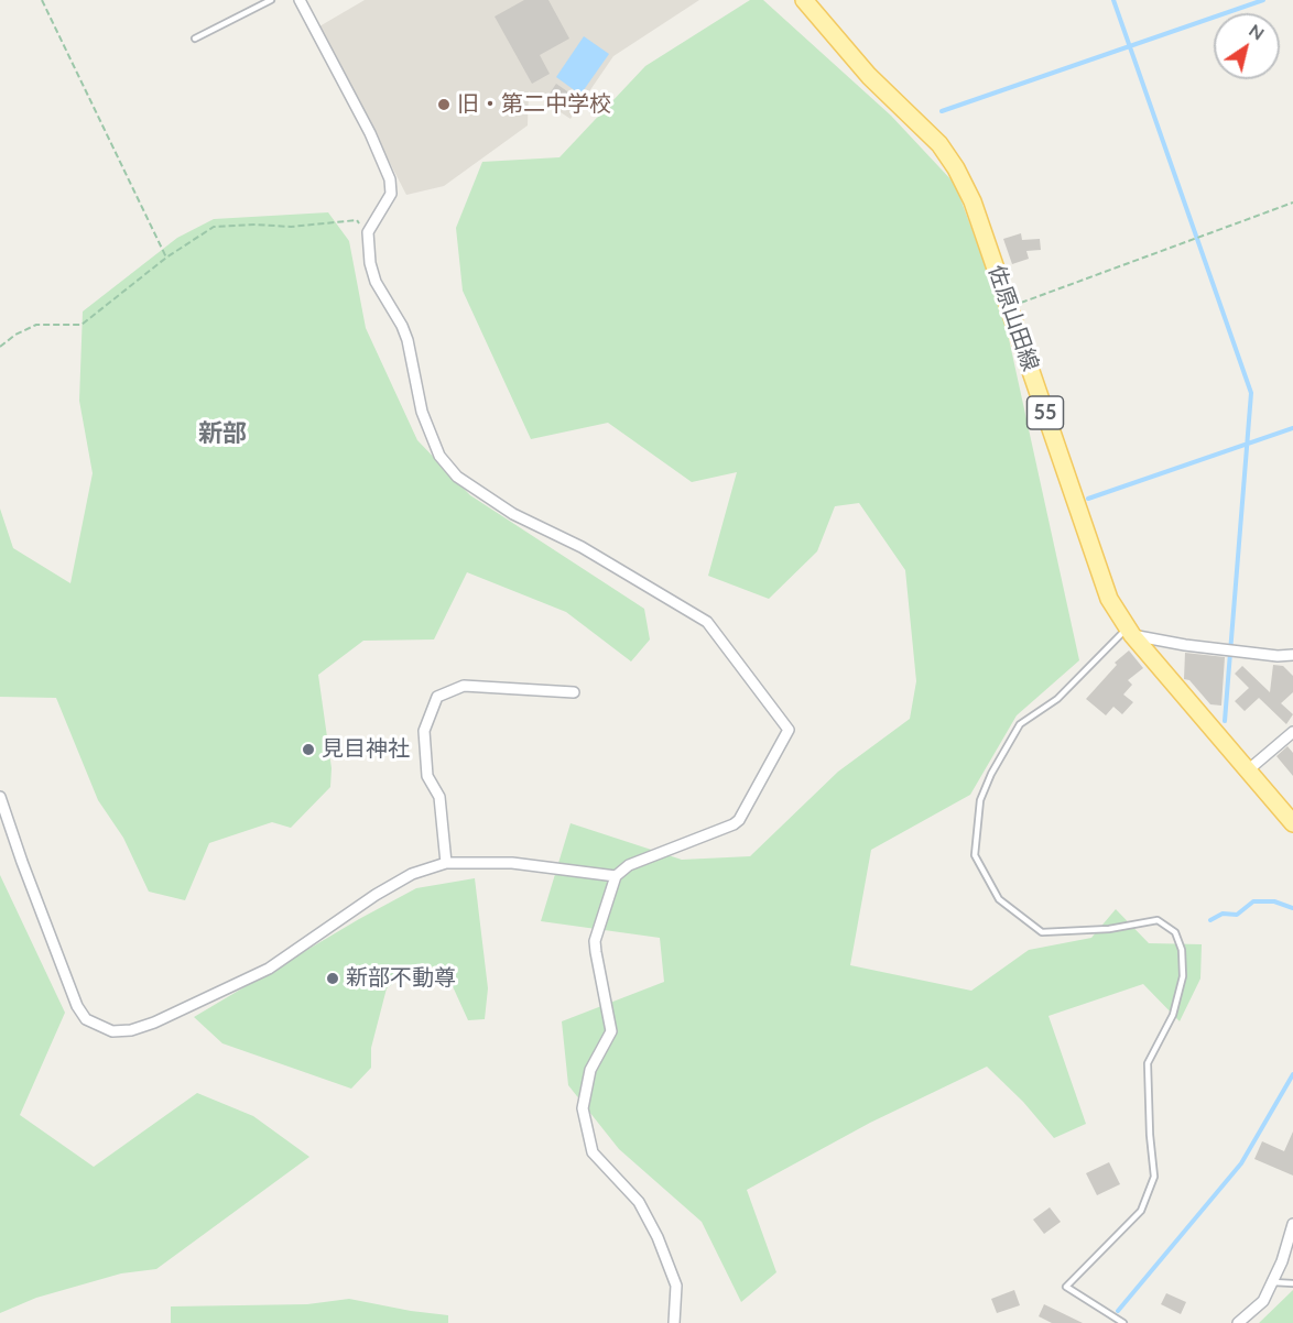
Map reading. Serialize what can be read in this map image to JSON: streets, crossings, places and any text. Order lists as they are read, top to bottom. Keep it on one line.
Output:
{"streets":{"main road":["佐原山田線","55"]},"districts":["新部"],"places":["旧・第二中学校","見目神社","新部不動尊"],"north":"top right"}
